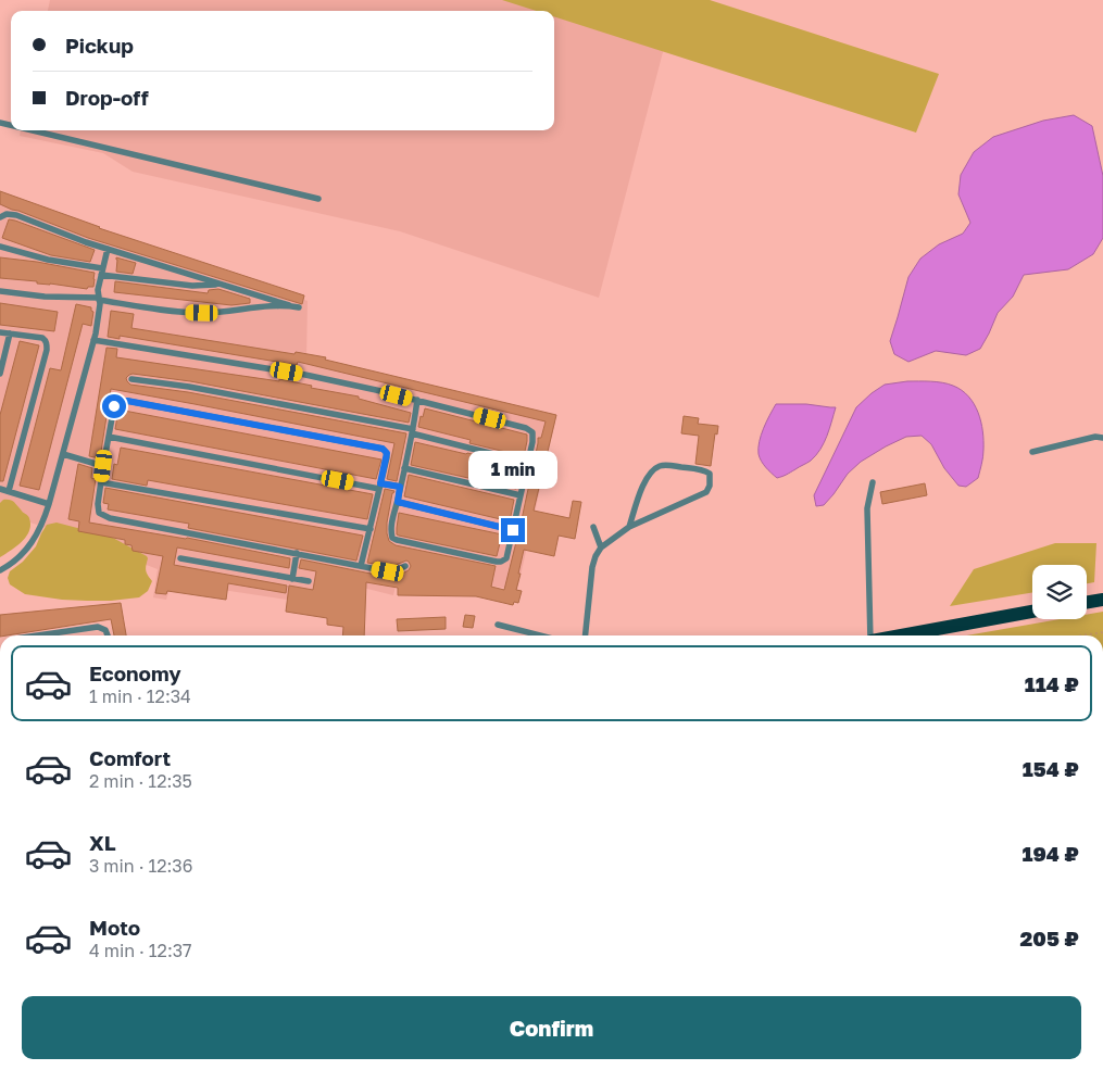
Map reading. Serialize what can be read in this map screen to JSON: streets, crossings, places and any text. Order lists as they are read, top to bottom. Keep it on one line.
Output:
{"page":{"banner":["Pickup","Drop-off"],"bubble":"1 min","list":[{"name":"Economy","note":"1 min · 12:34","value":"114 ₽"},{"name":"Comfort","note":"2 min · 12:35","value":"154 ₽"},{"name":"XL","note":"3 min · 12:36","value":"194 ₽"},{"name":"Moto","note":"4 min · 12:37","value":"205 ₽"}],"buttons":"Confirm"}}
